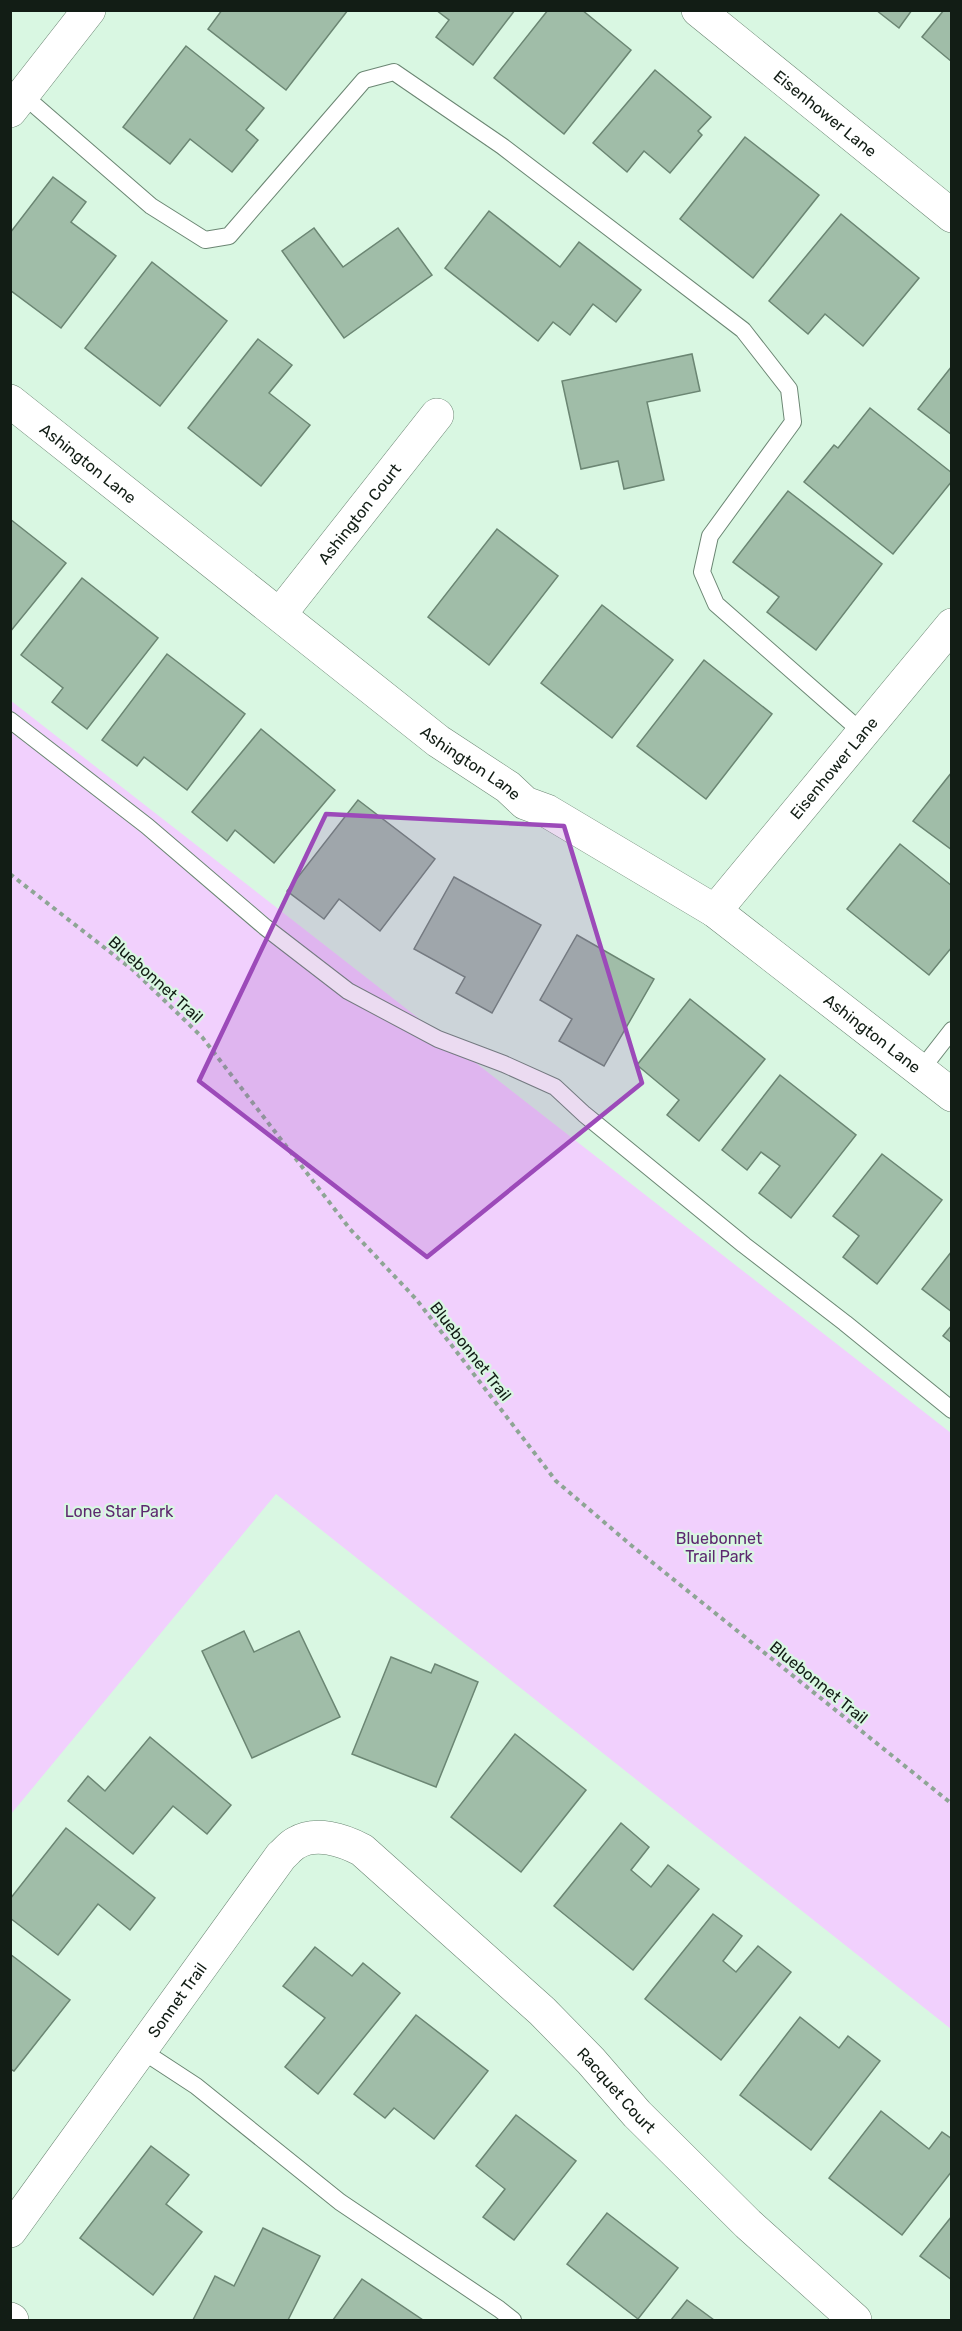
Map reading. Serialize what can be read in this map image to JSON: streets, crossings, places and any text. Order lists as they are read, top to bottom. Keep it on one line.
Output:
{"streets":{"street":["Eisenhower Lane","Ashington Lane","Ashington Court","Sonnet Trail","Racquet Court"],"path":["Bluebonnet Trail"]},"crossings":[["Eisenhower Lane","Ashington Lane"],["Ashington Lane","Ashington Court"],["Sonnet Trail","Racquet Court"]],"parks":["Lone Star Park","Bluebonnet Trail Park"]}
